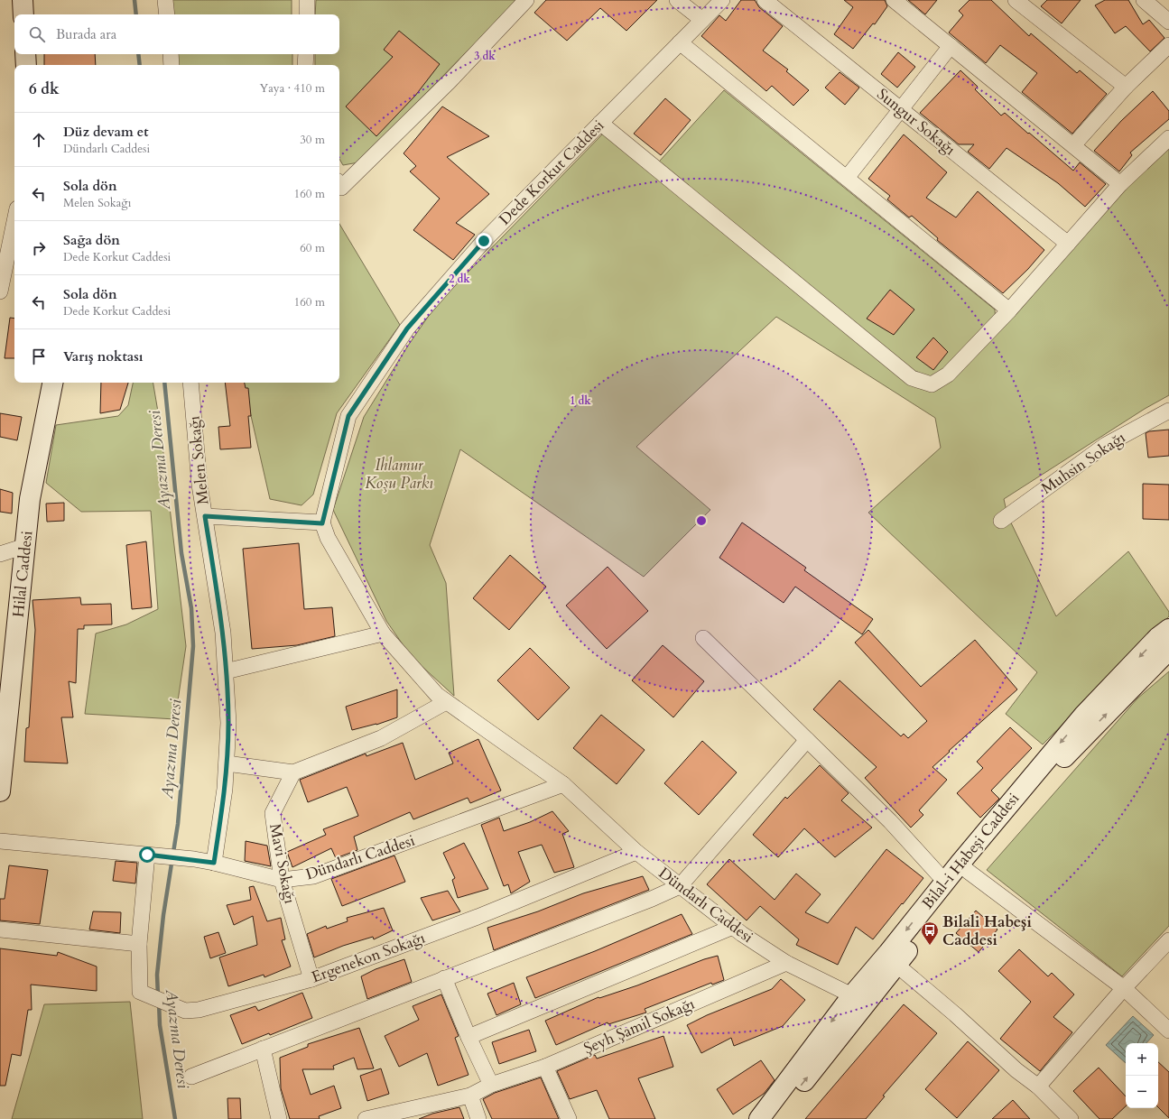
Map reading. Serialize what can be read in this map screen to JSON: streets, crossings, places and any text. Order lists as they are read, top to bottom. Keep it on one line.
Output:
{"streets":{"street":["Sungur Sokağı","Dede Korkut Caddesi","Melen Sokağı","Muhsin Sokağı","Hilal Caddesi","Bilal-i Habeşi Caddesi","Dündarlı Caddesi","Mavi Sokağı","Ergenekon Sokağı","Şeyh Şamil Sokağı"]},"crossings":[["Dede Korkut Caddesi","Dündarlı Caddesi"],["Melen Sokağı","Dündarlı Caddesi"],["Bilal-i Habeşi Caddesi","Dündarlı Caddesi"],["Dündarlı Caddesi","Mavi Sokağı"],["Dündarlı Caddesi","Ergenekon Sokağı"],["Dündarlı Caddesi","Şeyh Şamil Sokağı"],["Mavi Sokağı","Ergenekon Sokağı"]],"water":["Ayazma Deresi"],"parks":["Ihlamur Koşu Parkı"],"places":{"bus stop":["Bilali Habeşi Caddesi"]},"page":{"search":"Burada ara","heading":["6 dk","Yaya · 410 m"],"list":[["Düz devam et","Dündarlı Caddesi","30 m"],["Sola dön","Melen Sokağı","160 m"],["Sağa dön","Dede Korkut Caddesi","60 m"],["Sola dön","Dede Korkut Caddesi","160 m"],"Varış noktası"],"map_buttons":["+","−"]},"rings":["3 dk","2 dk","1 dk"]}
